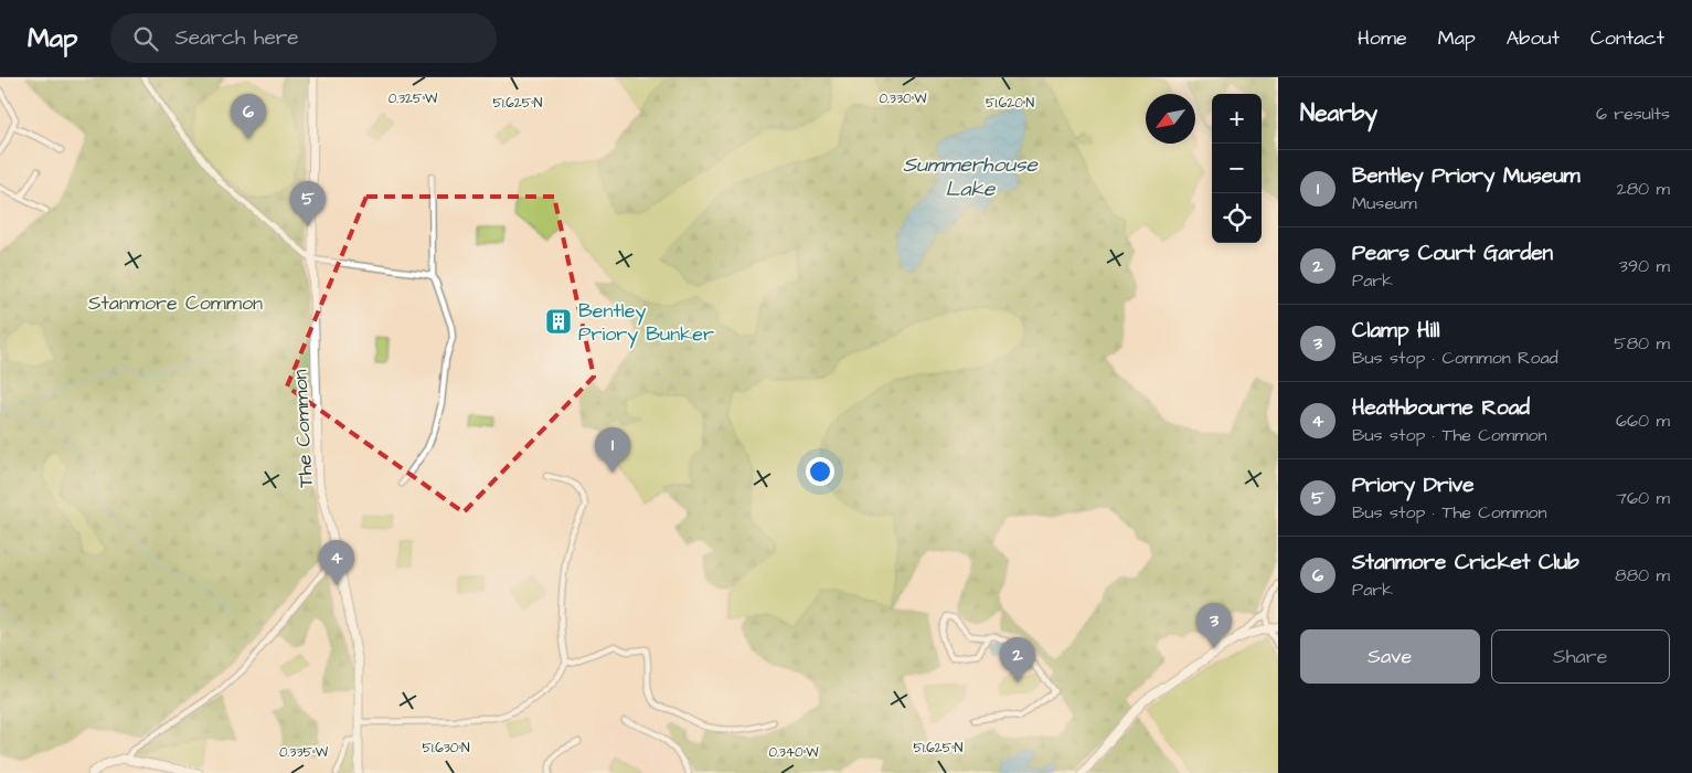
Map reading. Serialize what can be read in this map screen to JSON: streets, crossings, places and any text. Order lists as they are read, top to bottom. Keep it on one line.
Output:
{"streets":{"main road":["The Common"]},"water":["Summerhouse Lake"],"parks":["Stanmore Common"],"places":{"building":["Bentley Priory Bunker"]},"north":"bottom left","page":{"header":"Map","search":"Search here","nav":["Home","Map","About","Contact"],"heading":["Nearby","6 results"],"map_buttons":["+","−"],"pins":["6","5","1","4","3","2"],"list":[{"mark":"1","name":"Bentley Priory Museum","note":"Museum","value":"280 m"},{"mark":"2","name":"Pears Court Garden","note":"Park","value":"390 m"},{"mark":"3","name":"Clamp Hill","note":"Bus stop · Common Road","value":"580 m"},{"mark":"4","name":"Heathbourne Road","note":"Bus stop · The Common","value":"660 m"},{"mark":"5","name":"Priory Drive","note":"Bus stop · The Common","value":"760 m"},{"mark":"6","name":"Stanmore Cricket Club","note":"Park","value":"880 m"}],"buttons":["Save","Share"]},"coordinates":["0.330°W","0.325°W","51.625°N","51.620°N","51.630°N","0.335°W","0.340°W"]}
